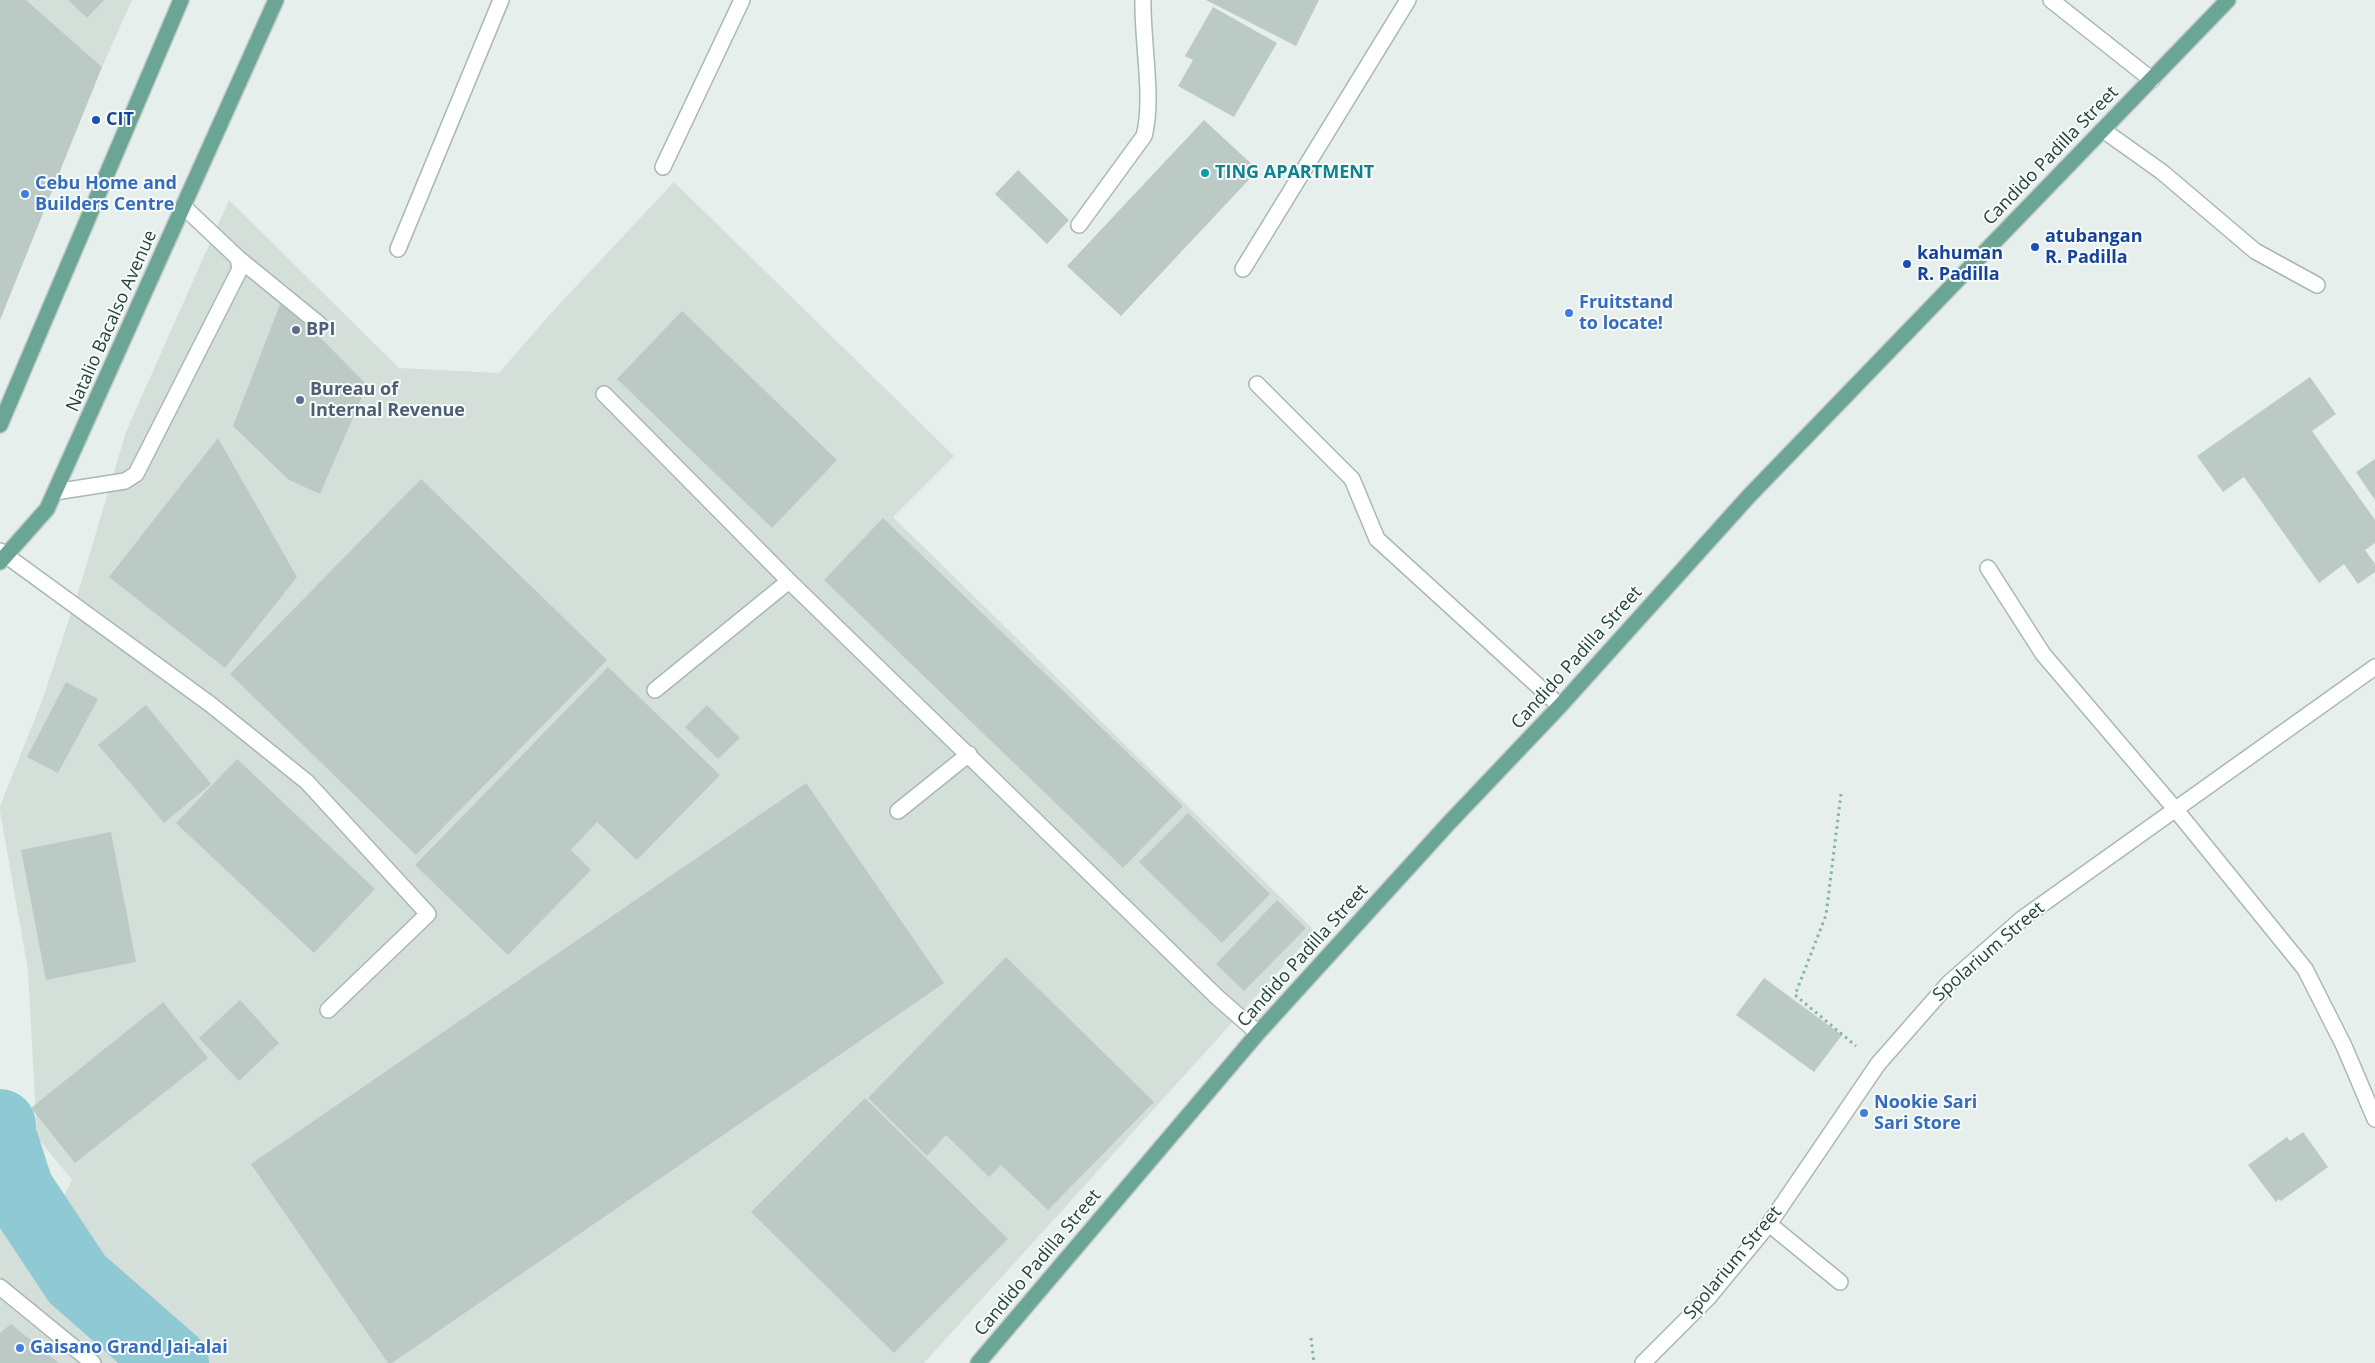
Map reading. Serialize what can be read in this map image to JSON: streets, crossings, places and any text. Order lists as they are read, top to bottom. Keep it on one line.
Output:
{"streets":{"main road":["Candido Padilla Street","Natalio Bacalso Avenue"],"street":["Spolarium Street"]},"places":["CIT","TING APARTMENT","Cebu Home and Builders Centre","atubangan R. Padilla","kahuman R. Padilla","Fruitstand to locate!","BPI","Bureau of Internal Revenue","Nookie Sari Sari Store","Gaisano Grand Jai-alai"]}
